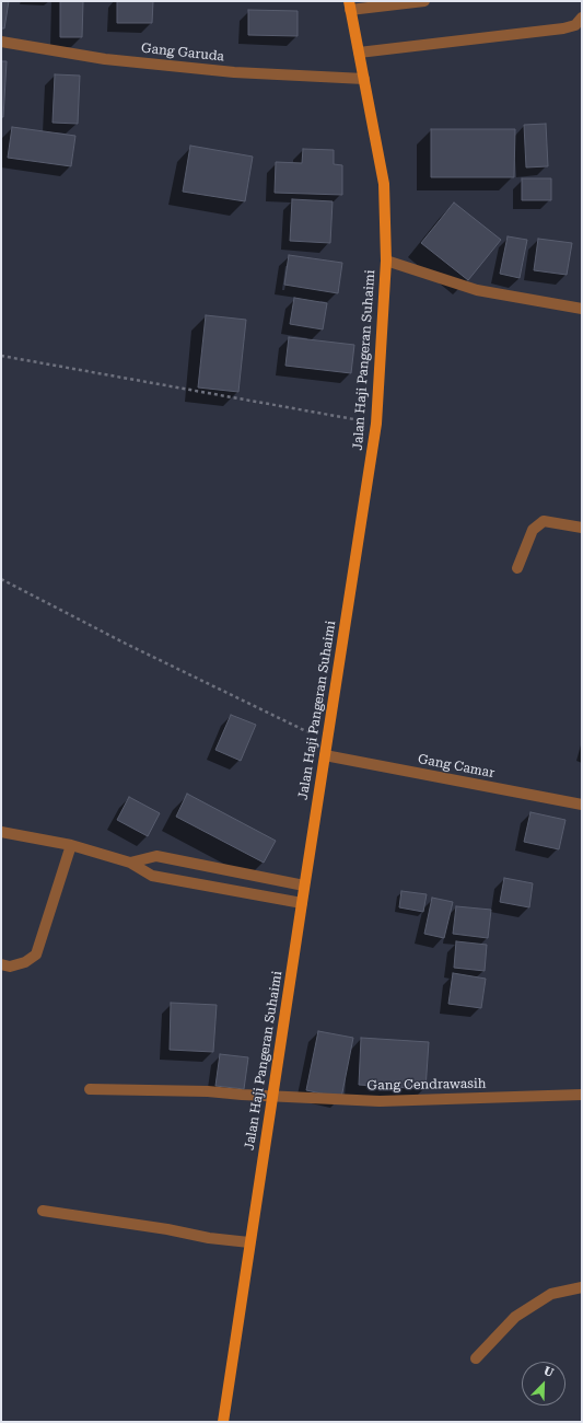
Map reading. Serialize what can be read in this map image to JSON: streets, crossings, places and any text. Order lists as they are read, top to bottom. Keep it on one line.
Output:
{"streets":{"main road":["Jalan Haji Pangeran Suhaimi"],"street":["Gang Garuda","Gang Camar","Gang Cendrawasih"]},"crossings":[["Gang Garuda","Jalan Haji Pangeran Suhaimi"],["Jalan Haji Pangeran Suhaimi","Gang Camar"],["Jalan Haji Pangeran Suhaimi","Gang Cendrawasih"]],"north":"top right"}
